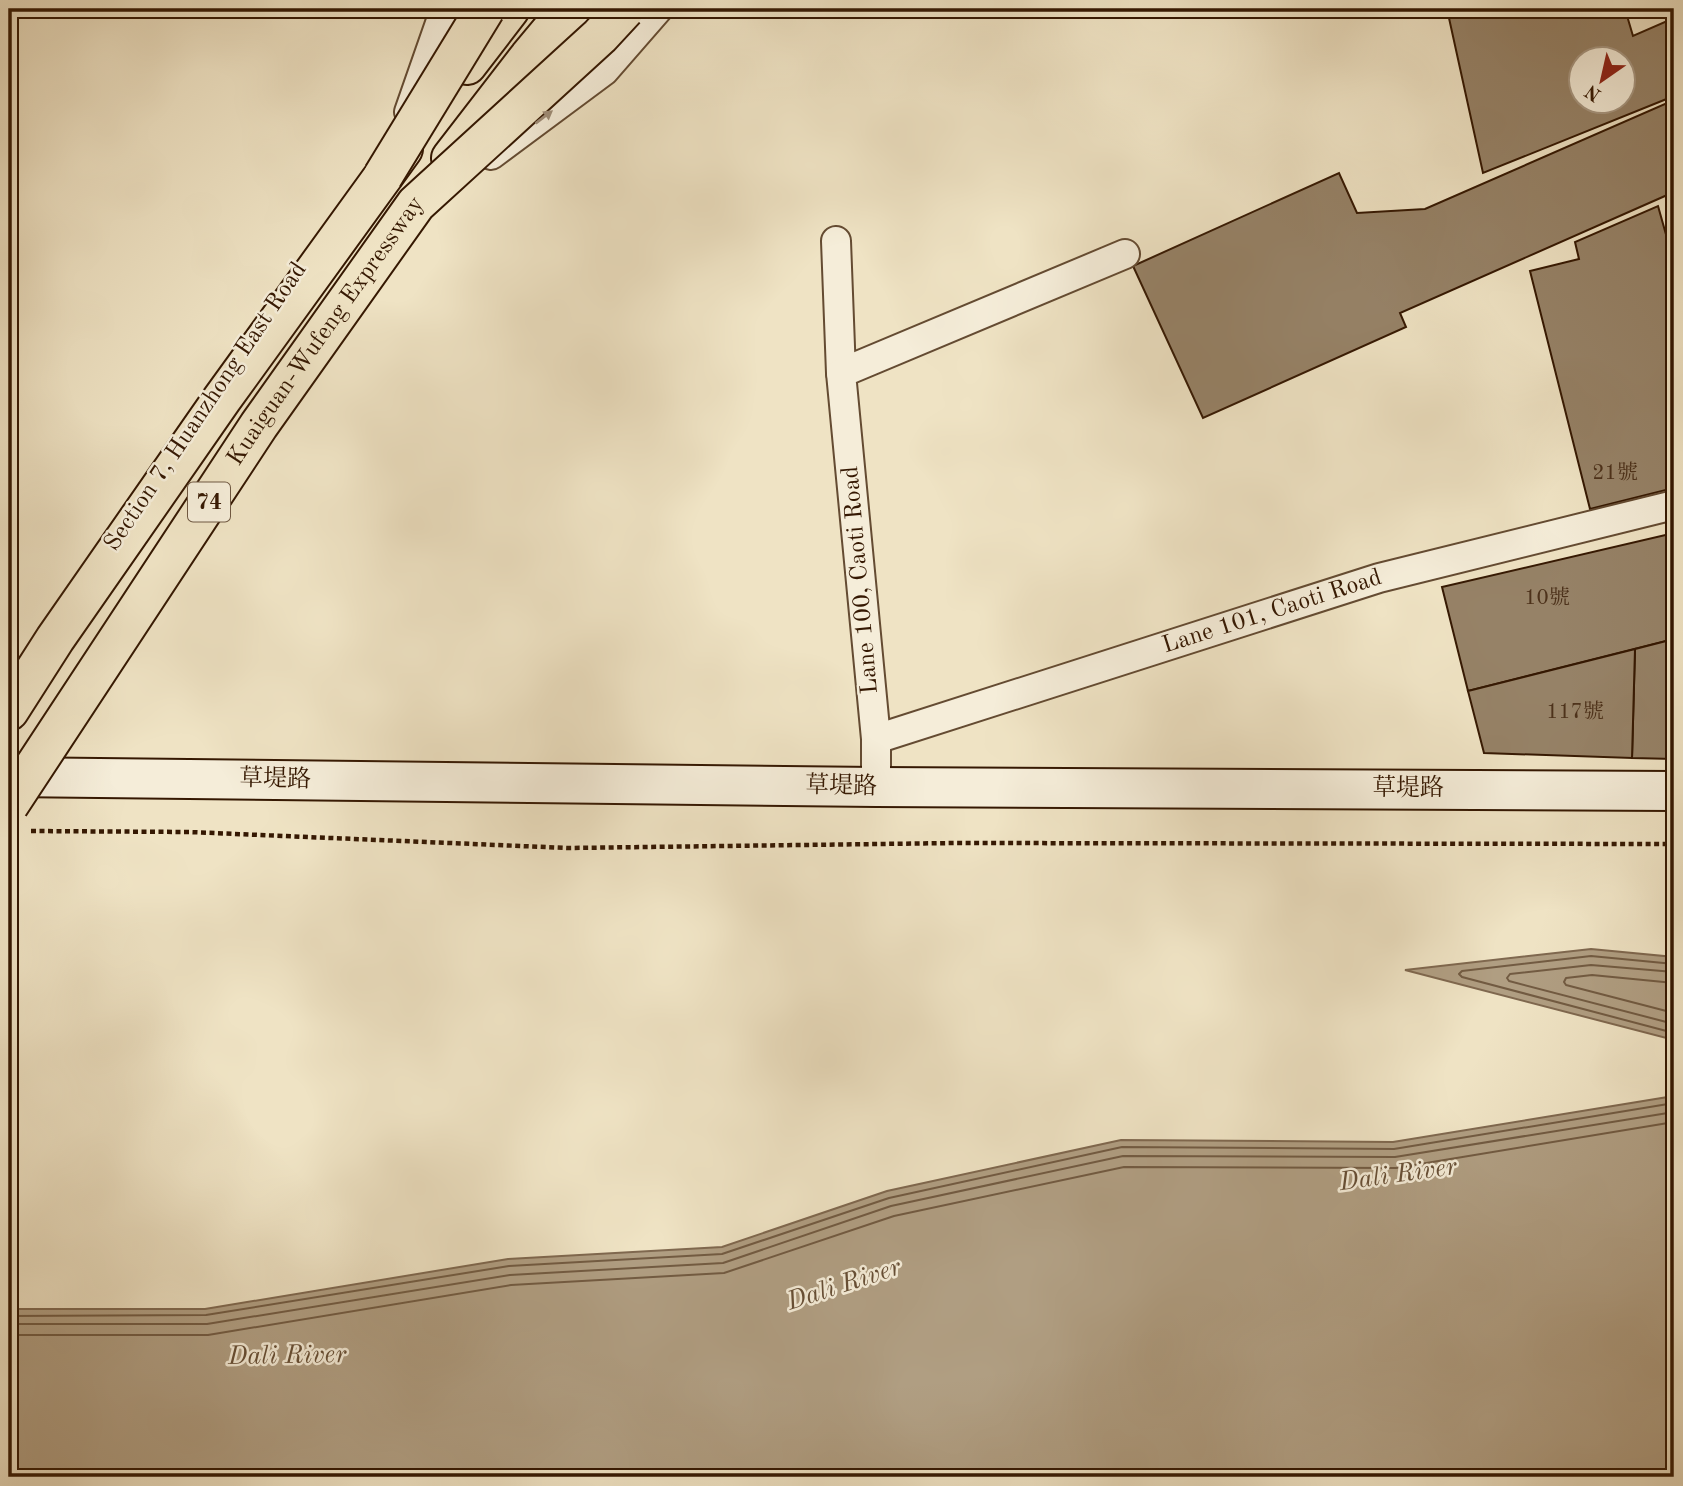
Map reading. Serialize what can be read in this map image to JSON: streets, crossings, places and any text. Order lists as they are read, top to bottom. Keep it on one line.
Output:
{"streets":{"highway":["Kuaiguan-Wufeng Expressway","74"],"street":["Section 7, Huanzhong East Road","Lane 100, Caoti Road","Lane 101, Caoti Road","草堤路"]},"crossings":[["Lane 100, Caoti Road","Lane 101, Caoti Road"],["Lane 100, Caoti Road","草堤路"]],"water":["Dali River"],"house_numbers":["21號","10號","117號"],"north":"bottom left"}
